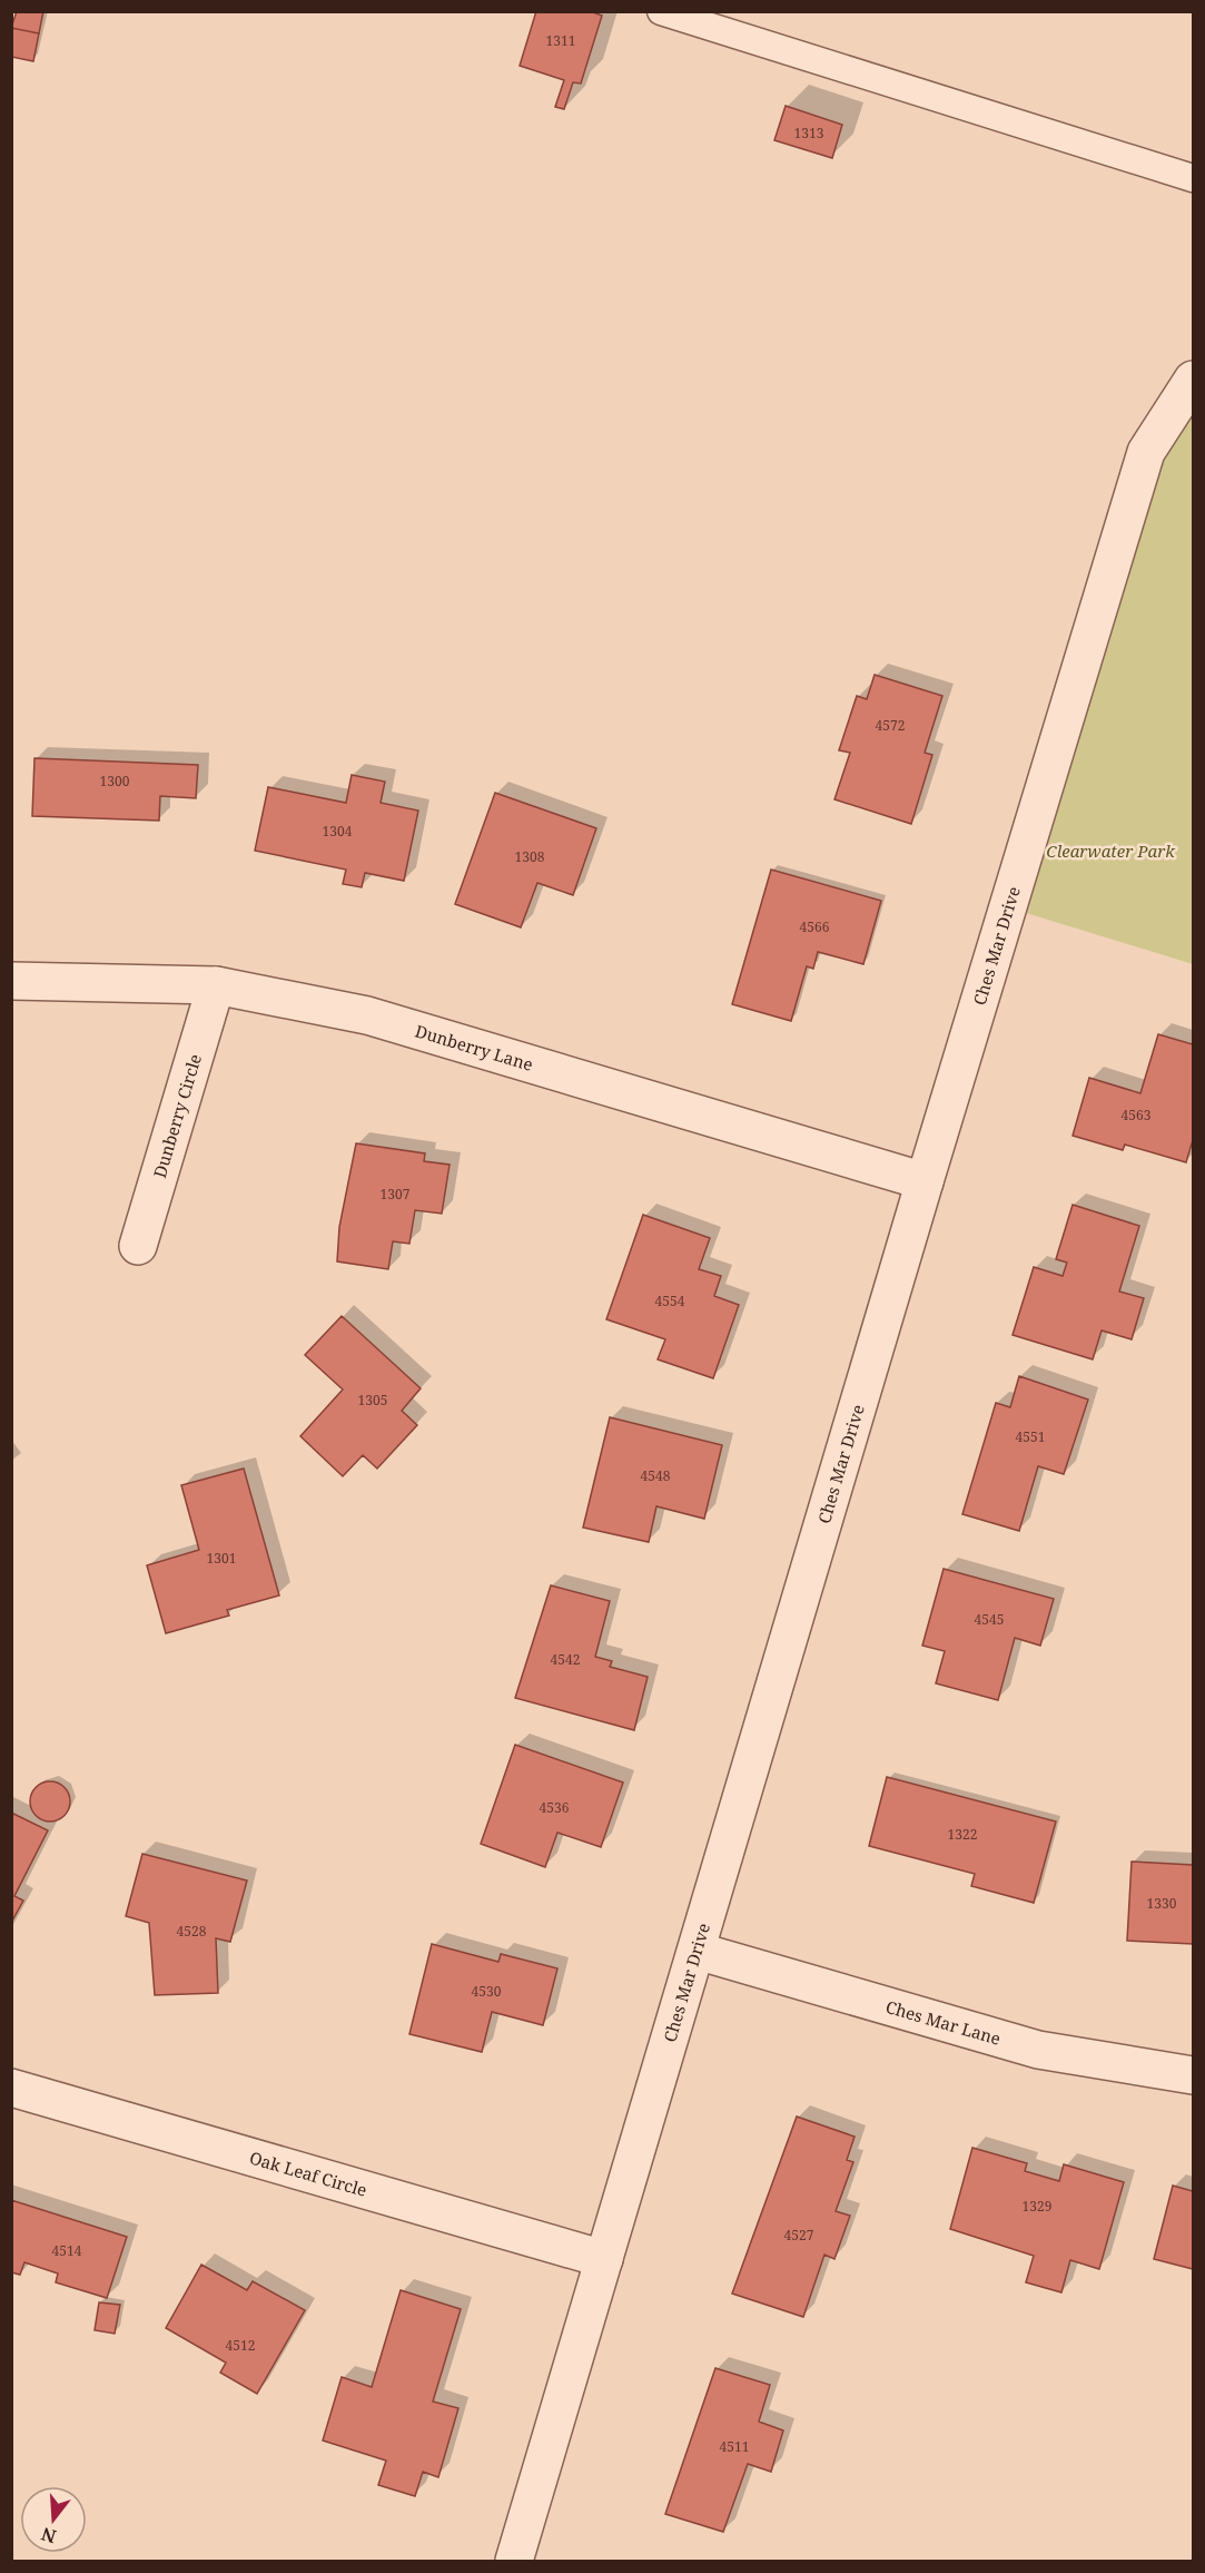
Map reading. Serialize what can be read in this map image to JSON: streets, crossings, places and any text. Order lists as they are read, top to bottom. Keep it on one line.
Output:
{"streets":{"street":["Ches Mar Drive","Dunberry Lane","Dunberry Circle","Ches Mar Lane","Oak Leaf Circle"]},"crossings":[["Ches Mar Drive","Dunberry Lane"],["Ches Mar Drive","Ches Mar Lane"],["Ches Mar Drive","Oak Leaf Circle"],["Dunberry Lane","Dunberry Circle"]],"parks":["Clearwater Park"],"house_numbers":["1311","1313","4572","1300","1304","1308","4566","4563","1307","4554","1305","4551","4548","1301","4545","4542","4536","1322","1330","4528","4530","1329","4527","4514","4512","4511"],"north":"bottom"}
